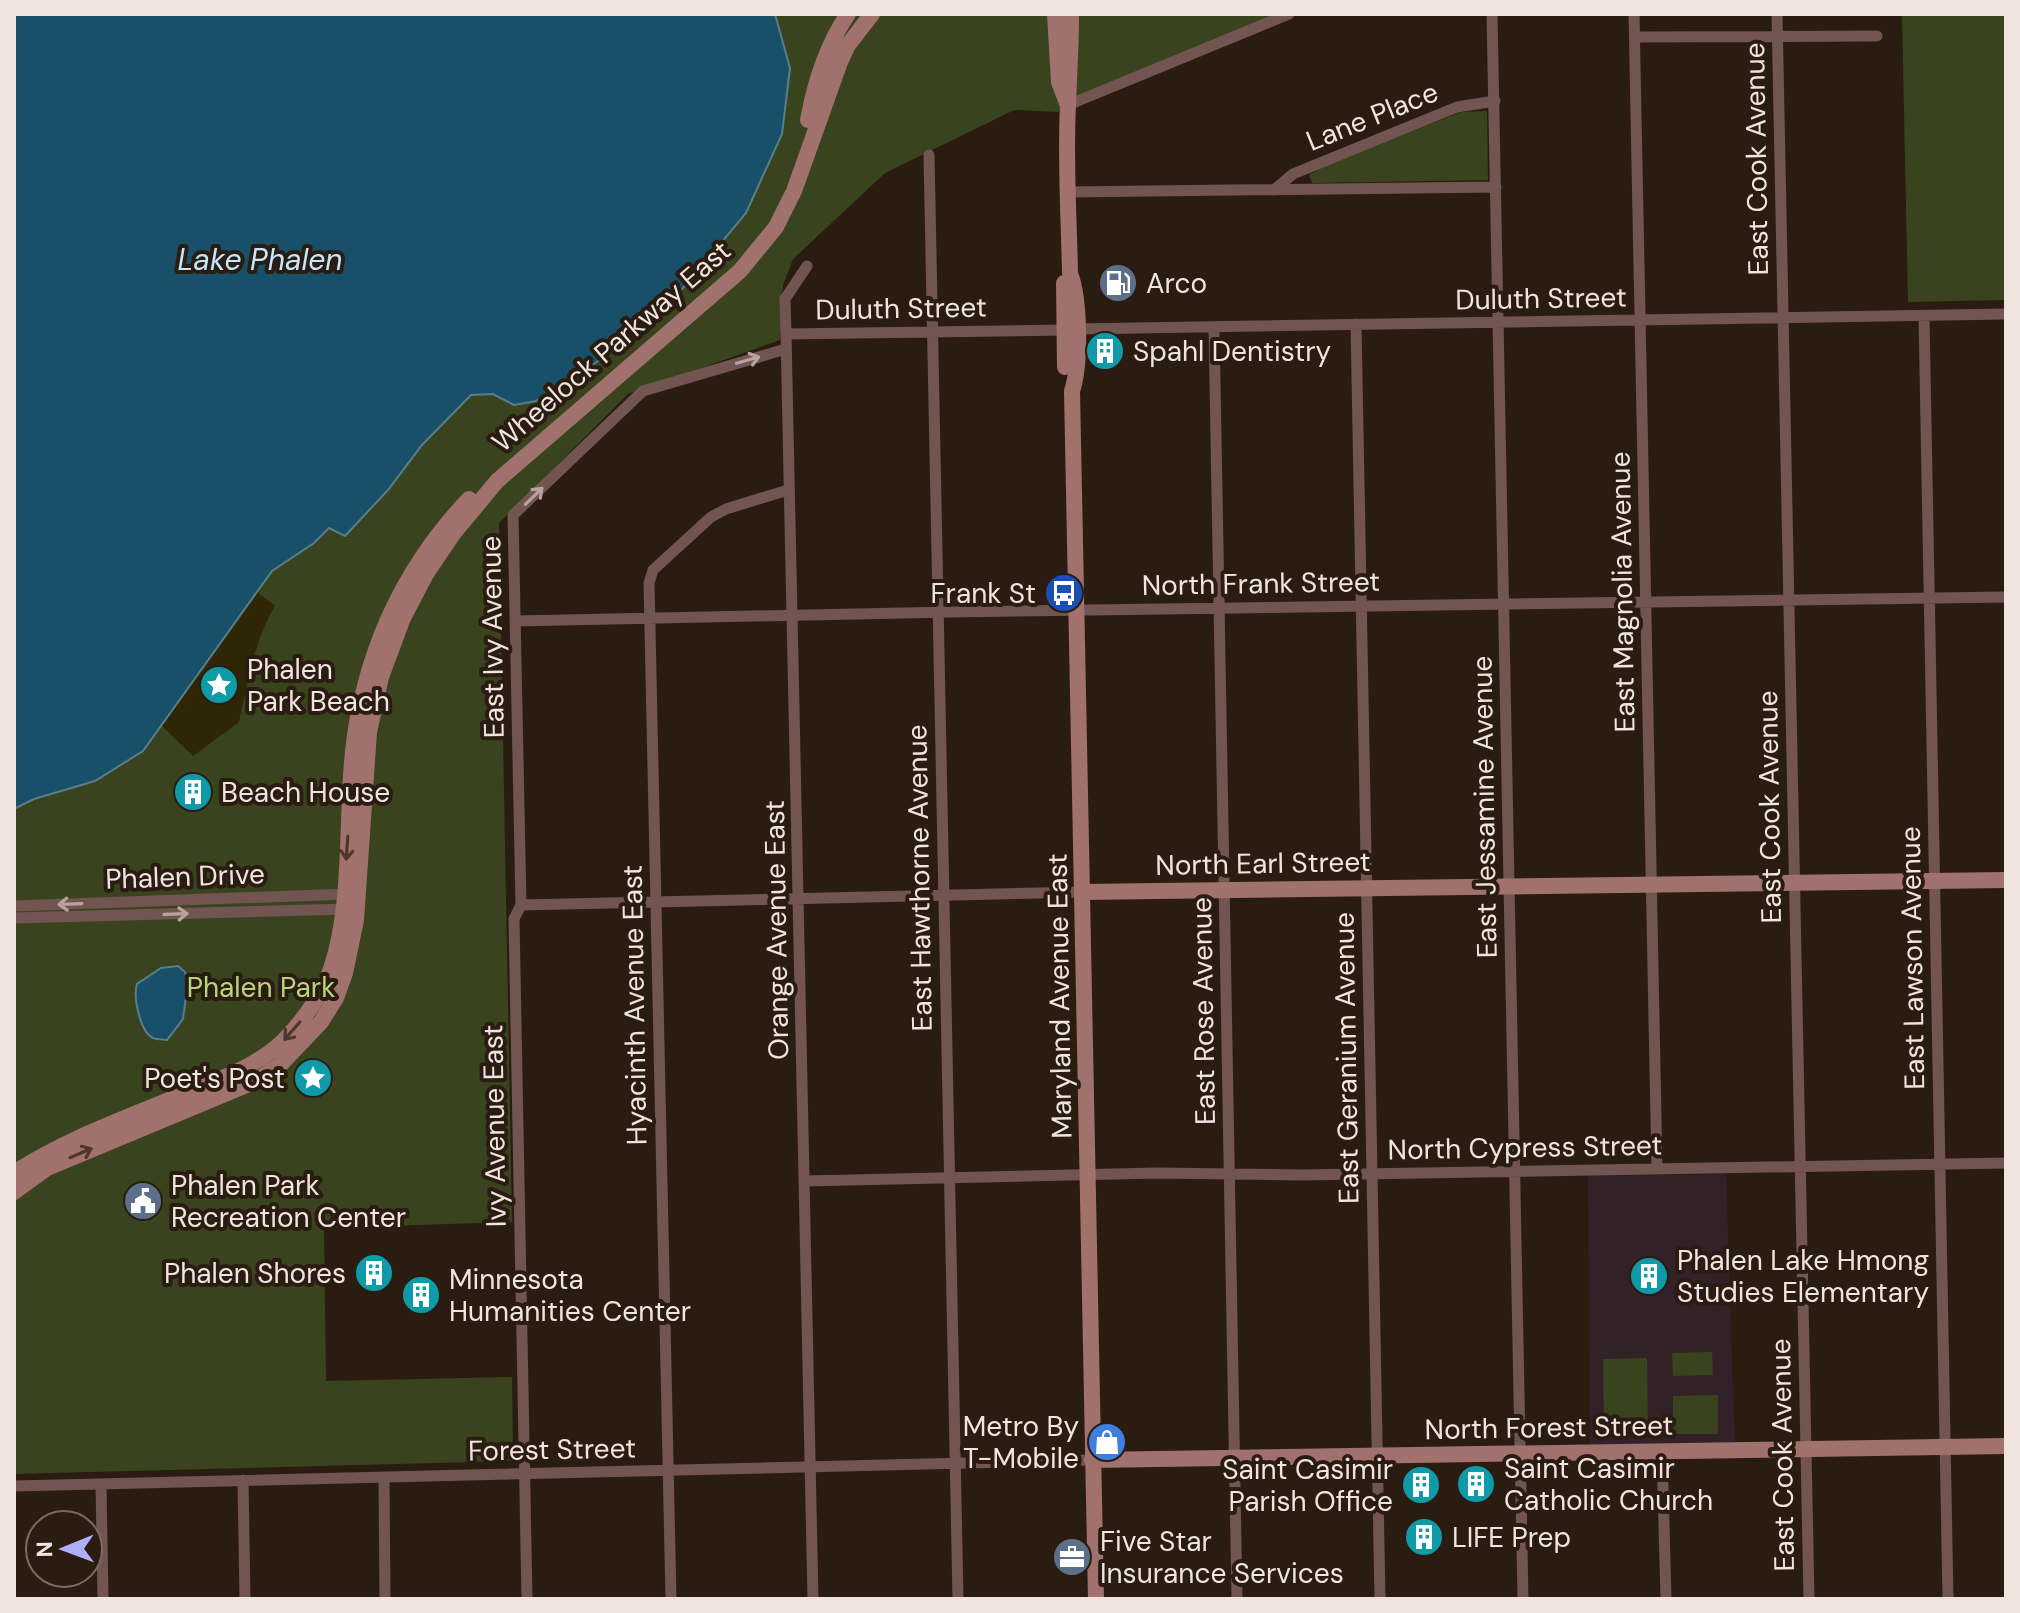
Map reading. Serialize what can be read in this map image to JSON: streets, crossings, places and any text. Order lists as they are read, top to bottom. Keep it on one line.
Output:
{"streets":{"street":["Lane Place","East Cook Avenue","Duluth Street","Wheelock Parkway East","North Frank Street","East Magnolia Avenue","East Ivy Avenue","East Jessamine Avenue","North Earl Street","Phalen Drive","East Hawthorne Avenue","Orange Avenue East","East Lawson Avenue","Maryland Avenue East","Hyacinth Avenue East","East Rose Avenue","East Geranium Avenue","Ivy Avenue East","North Cypress Street","North Forest Street","Forest Street"]},"crossings":[["Lane Place","East Jessamine Avenue"],["Lane Place","Maryland Avenue East"],["East Cook Avenue","Duluth Street"],["East Cook Avenue","North Frank Street"],["East Cook Avenue","North Earl Street"],["East Cook Avenue","North Cypress Street"],["East Cook Avenue","North Forest Street"],["Duluth Street","East Magnolia Avenue"],["Duluth Street","East Jessamine Avenue"],["Duluth Street","East Hawthorne Avenue"],["Duluth Street","Orange Avenue East"],["Duluth Street","East Lawson Avenue"],["Duluth Street","Maryland Avenue East"],["Duluth Street","East Rose Avenue"],["Duluth Street","East Geranium Avenue"],["Wheelock Parkway East","Phalen Drive"],["North Frank Street","East Magnolia Avenue"],["North Frank Street","East Ivy Avenue"],["North Frank Street","East Jessamine Avenue"],["North Frank Street","East Hawthorne Avenue"],["North Frank Street","Orange Avenue East"],["North Frank Street","East Lawson Avenue"],["North Frank Street","Maryland Avenue East"],["North Frank Street","Hyacinth Avenue East"],["North Frank Street","East Rose Avenue"],["North Frank Street","East Geranium Avenue"],["East Magnolia Avenue","North Earl Street"],["East Magnolia Avenue","North Cypress Street"],["East Ivy Avenue","North Earl Street"],["East Ivy Avenue","Orange Avenue East"],["East Ivy Avenue","Ivy Avenue East"],["East Jessamine Avenue","North Earl Street"],["East Jessamine Avenue","North Cypress Street"],["East Jessamine Avenue","North Forest Street"],["North Earl Street","East Hawthorne Avenue"],["North Earl Street","Orange Avenue East"],["North Earl Street","East Lawson Avenue"],["North Earl Street","Maryland Avenue East"],["North Earl Street","Hyacinth Avenue East"],["North Earl Street","East Rose Avenue"],["North Earl Street","East Geranium Avenue"],["North Earl Street","Ivy Avenue East"],["East Hawthorne Avenue","North Cypress Street"],["East Hawthorne Avenue","Forest Street"],["Orange Avenue East","Hyacinth Avenue East"],["Orange Avenue East","North Cypress Street"],["Orange Avenue East","Forest Street"],["East Lawson Avenue","North Cypress Street"],["East Lawson Avenue","North Forest Street"],["Maryland Avenue East","North Cypress Street"],["Maryland Avenue East","North Forest Street"],["Maryland Avenue East","Forest Street"],["Hyacinth Avenue East","Forest Street"],["East Rose Avenue","North Cypress Street"],["East Rose Avenue","North Forest Street"],["East Geranium Avenue","North Cypress Street"],["East Geranium Avenue","North Forest Street"],["Ivy Avenue East","Forest Street"],["North Forest Street","Forest Street"]],"one_way":["East Ivy Avenue"],"water":["Lake Phalen"],"parks":["Phalen Park"],"places":{"fuel station":["Arco"],"building":["Spahl Dentistry","Beach House","Phalen Shores","Phalen Lake Hmong Studies Elementary","Minnesota Humanities Center","Saint Casimir Catholic Church","Saint Casimir Parish Office","LIFE Prep"],"bus stop":["Frank St"],"place":["Phalen Park Beach","Poet's Post"],"public building":["Phalen Park Recreation Center"],"shop":["Metro By T-Mobile"],"office":["Five Star Insurance Services"]},"north":"left"}
